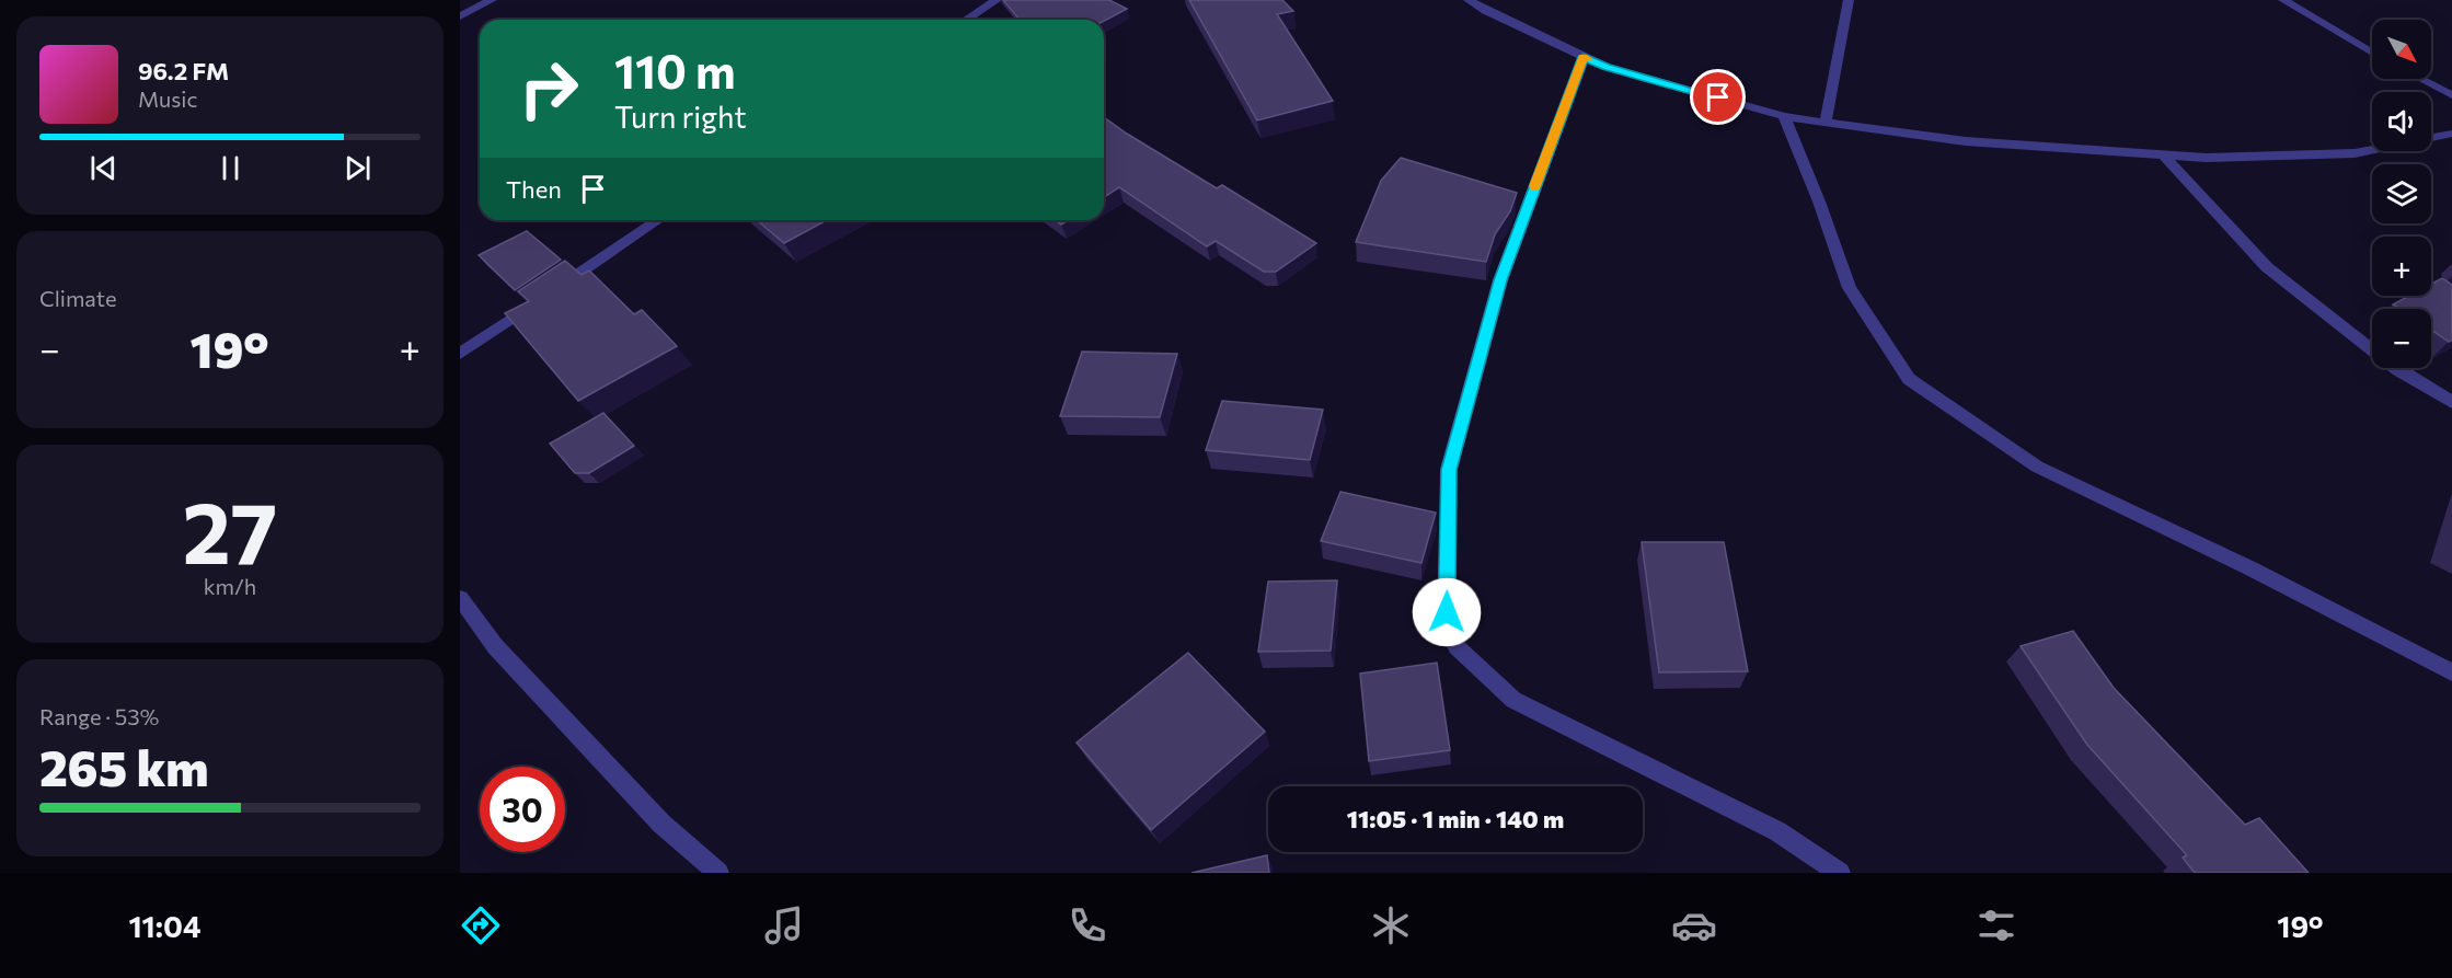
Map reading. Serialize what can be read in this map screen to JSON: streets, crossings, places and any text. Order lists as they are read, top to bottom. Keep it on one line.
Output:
{"north":"bottom right","page":{"map_buttons":["+","−"],"turn":["110 m","Turn right"],"song":["96.2 FM","Music"],"then":"Then","tile":["Climate",["27","km/h"],["Range · 53%","265 km"]],"heat":["−","19°","+"],"limit":"30","trip":"11:05 · 1 min · 140 m","tabs":["11:04","19°"]}}
